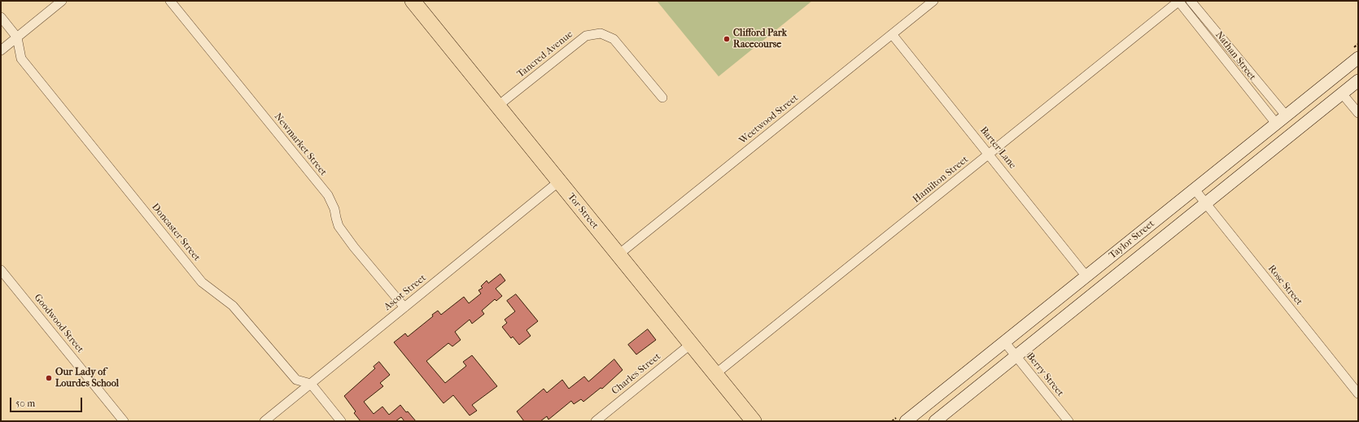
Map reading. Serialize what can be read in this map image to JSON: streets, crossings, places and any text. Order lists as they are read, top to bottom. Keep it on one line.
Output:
{"streets":{"highway":["Tor Street"],"main road":["Taylor Street"],"street":["Tancred Avenue","Nathan Street","Weetwood Street","Newmarket Street","Barter Lane","Hamilton Street","Doncaster Street","Rose Street","Ascot Street","Goodwood Street","Charles Street","Berry Street"]},"crossings":[["Tancred Avenue","Tor Street"],["Nathan Street","Hamilton Street"],["Nathan Street","Taylor Street"],["Weetwood Street","Barter Lane"],["Weetwood Street","Tor Street"],["Newmarket Street","Ascot Street"],["Barter Lane","Hamilton Street"],["Barter Lane","Taylor Street"],["Hamilton Street","Tor Street"],["Tor Street","Ascot Street"],["Tor Street","Charles Street"],["Doncaster Street","Ascot Street"],["Taylor Street","Rose Street"],["Taylor Street","Berry Street"]],"places":["Clifford Park Racecourse","Our Lady of Lourdes School"],"scale_bar":"50 m"}
